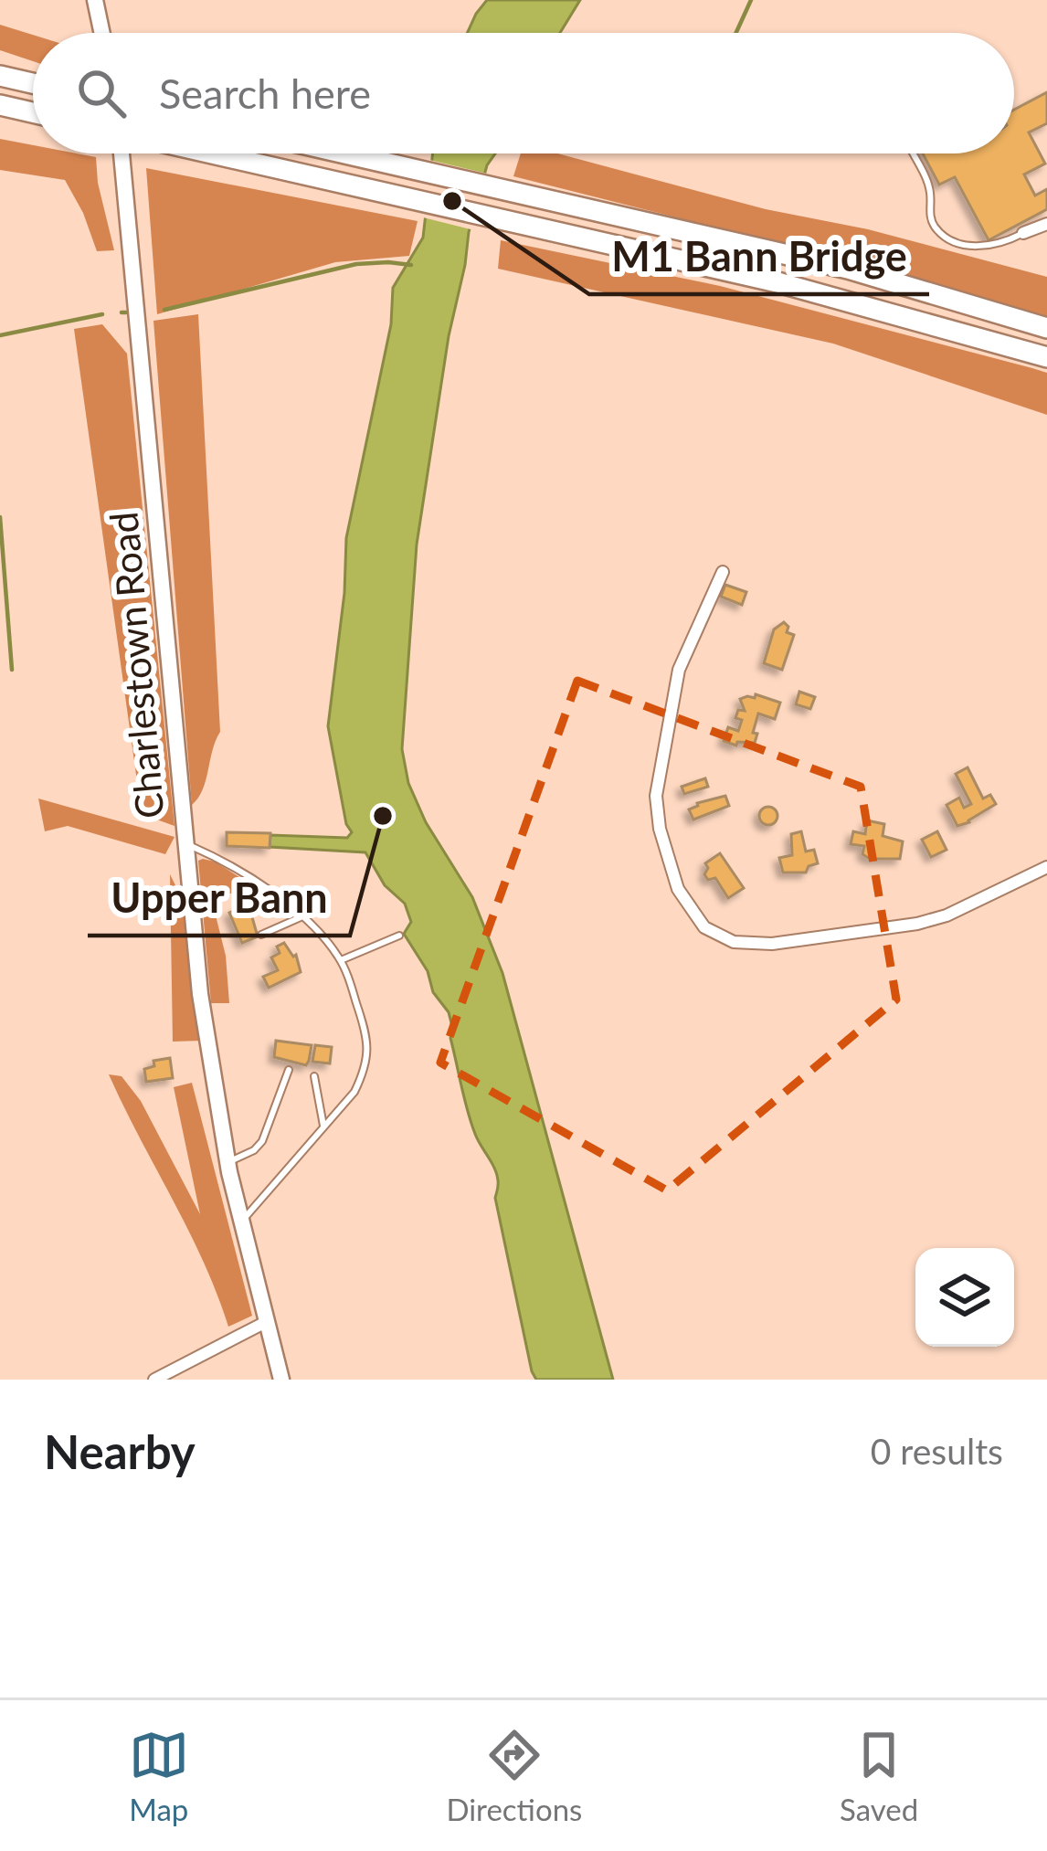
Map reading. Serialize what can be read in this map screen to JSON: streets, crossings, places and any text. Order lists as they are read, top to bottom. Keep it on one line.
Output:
{"streets":{"main road":["Charlestown Road"]},"places":["M1 Bann Bridge","Upper Bann"],"page":{"search":"Search here","heading":["Nearby","0 results"],"nav":["Map","Directions","Saved"]}}
